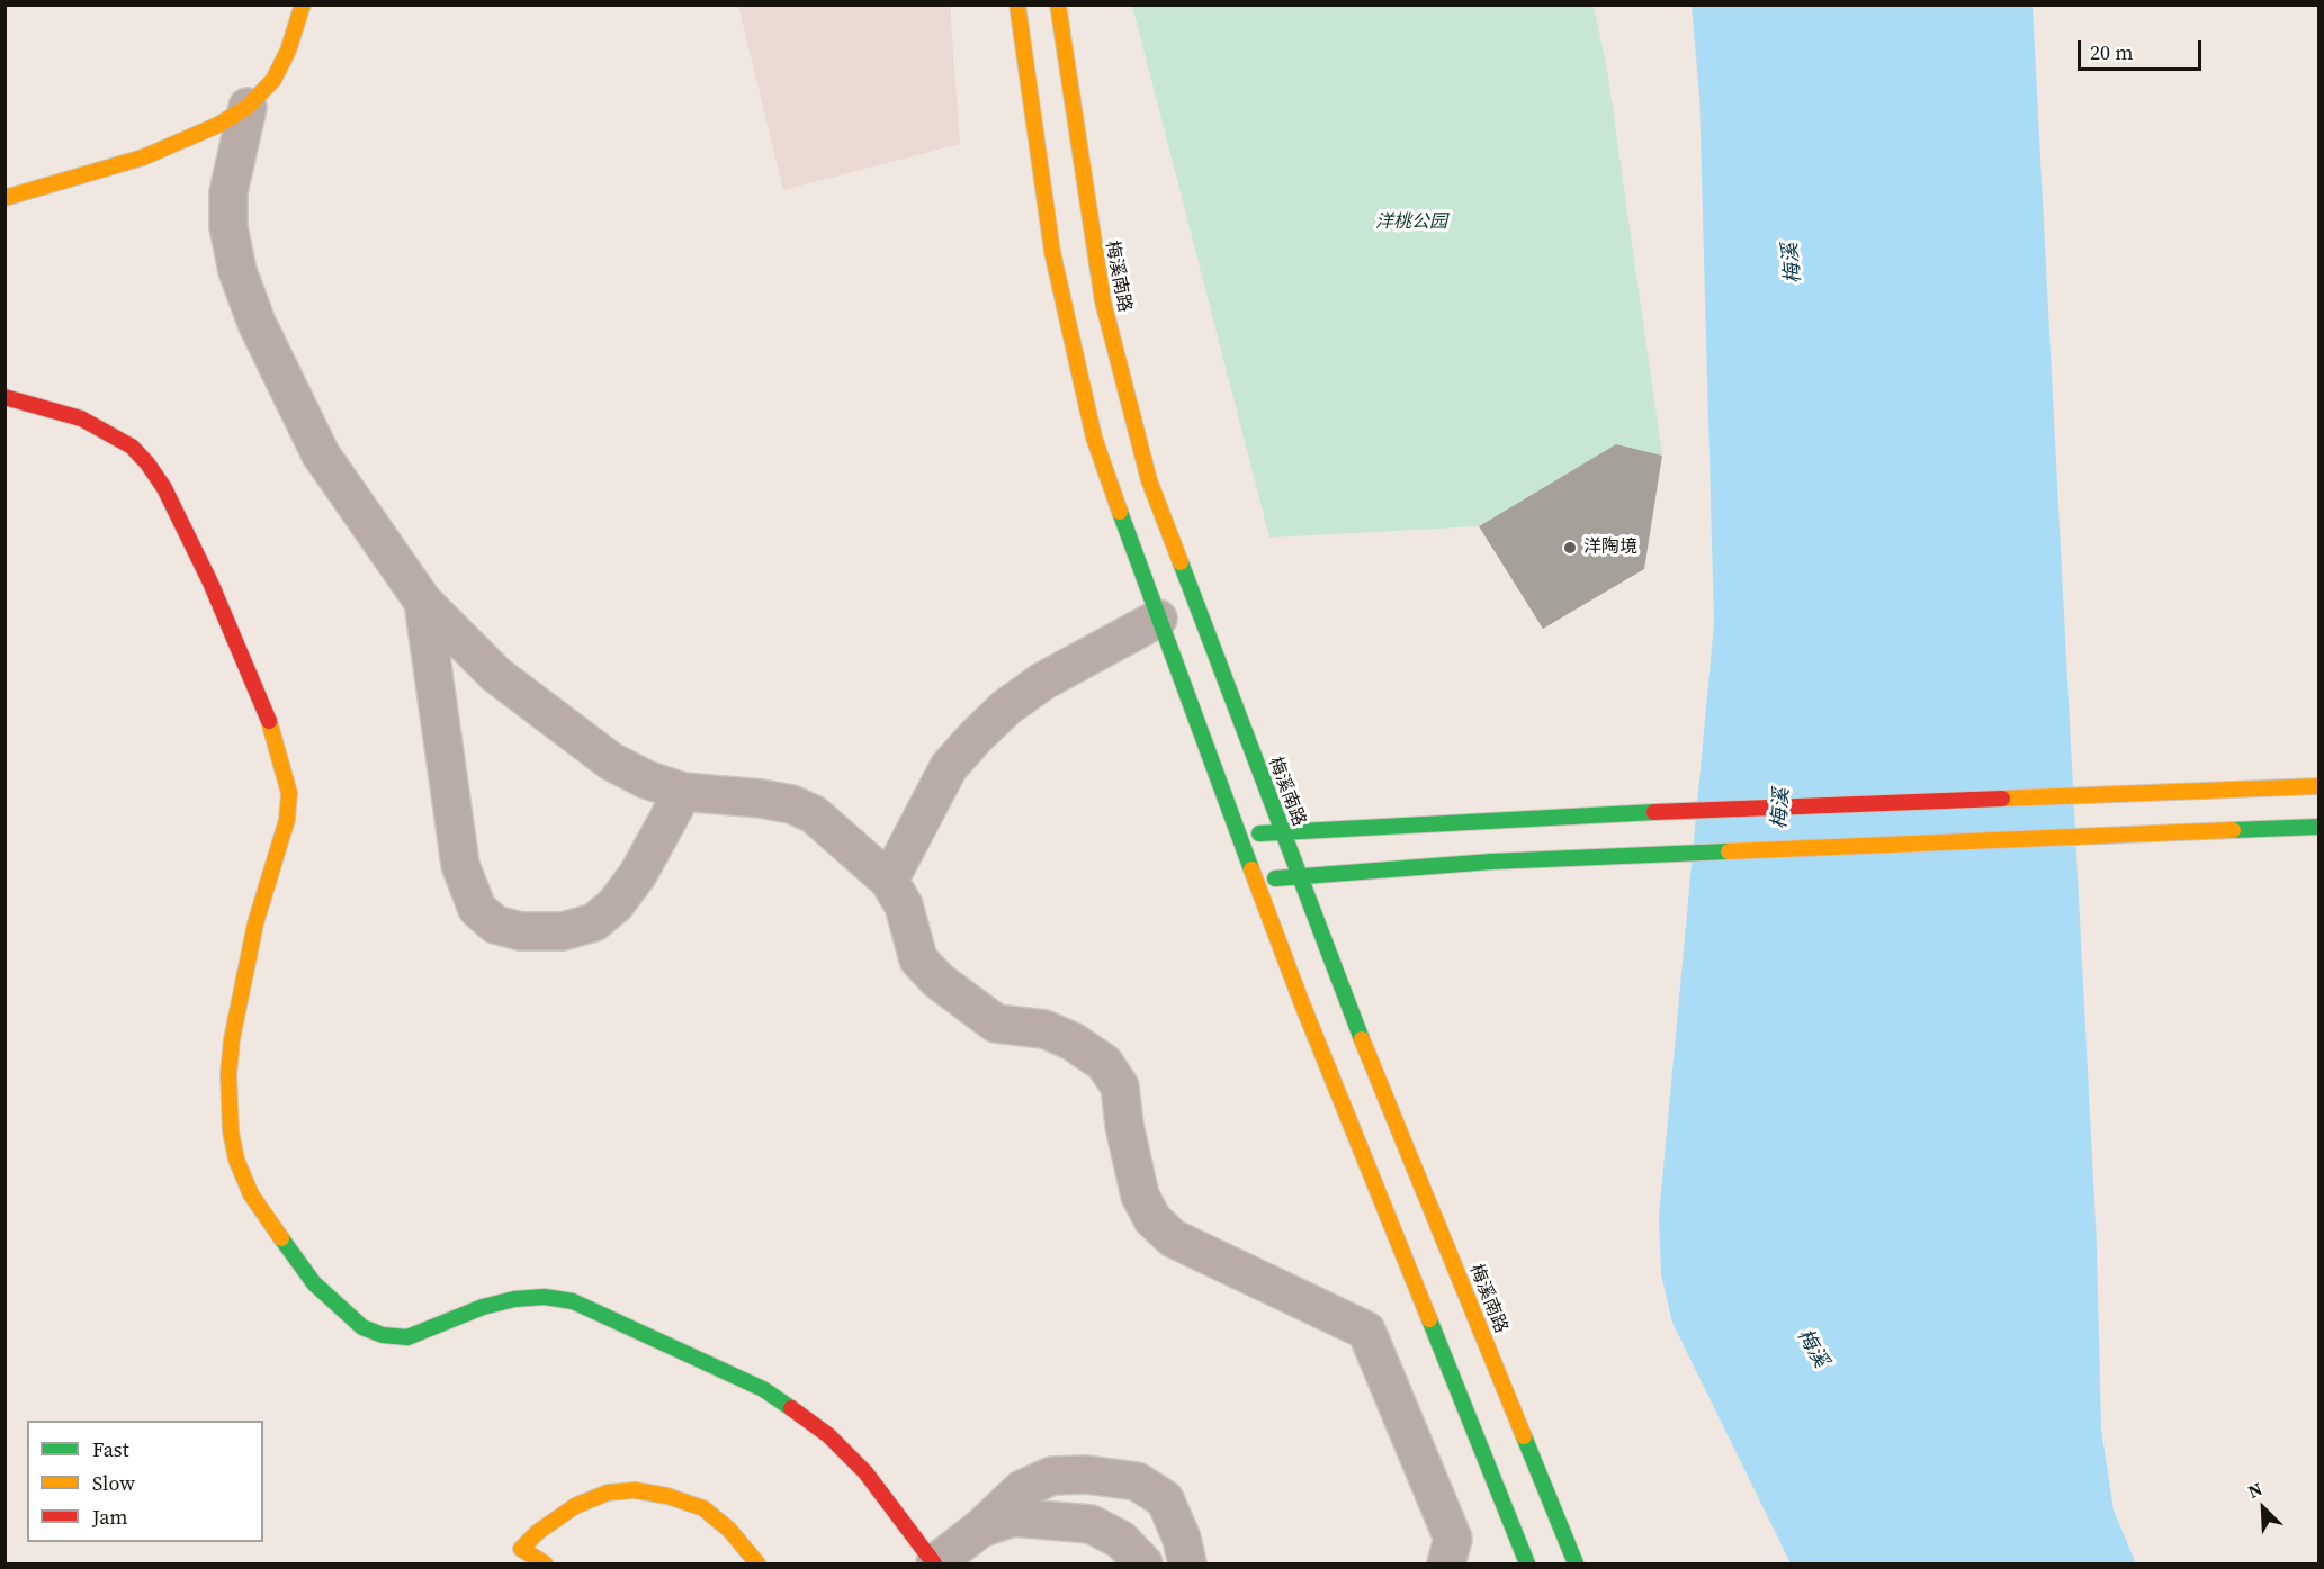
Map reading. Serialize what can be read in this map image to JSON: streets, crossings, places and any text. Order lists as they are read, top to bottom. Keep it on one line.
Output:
{"streets":{"main road":["梅溪南路"]},"water":["梅溪"],"parks":["洋桃公园"],"places":["洋陶境"],"legend":["Fast","Slow","Jam"],"scale_bar":"20 m","north":"top left"}
